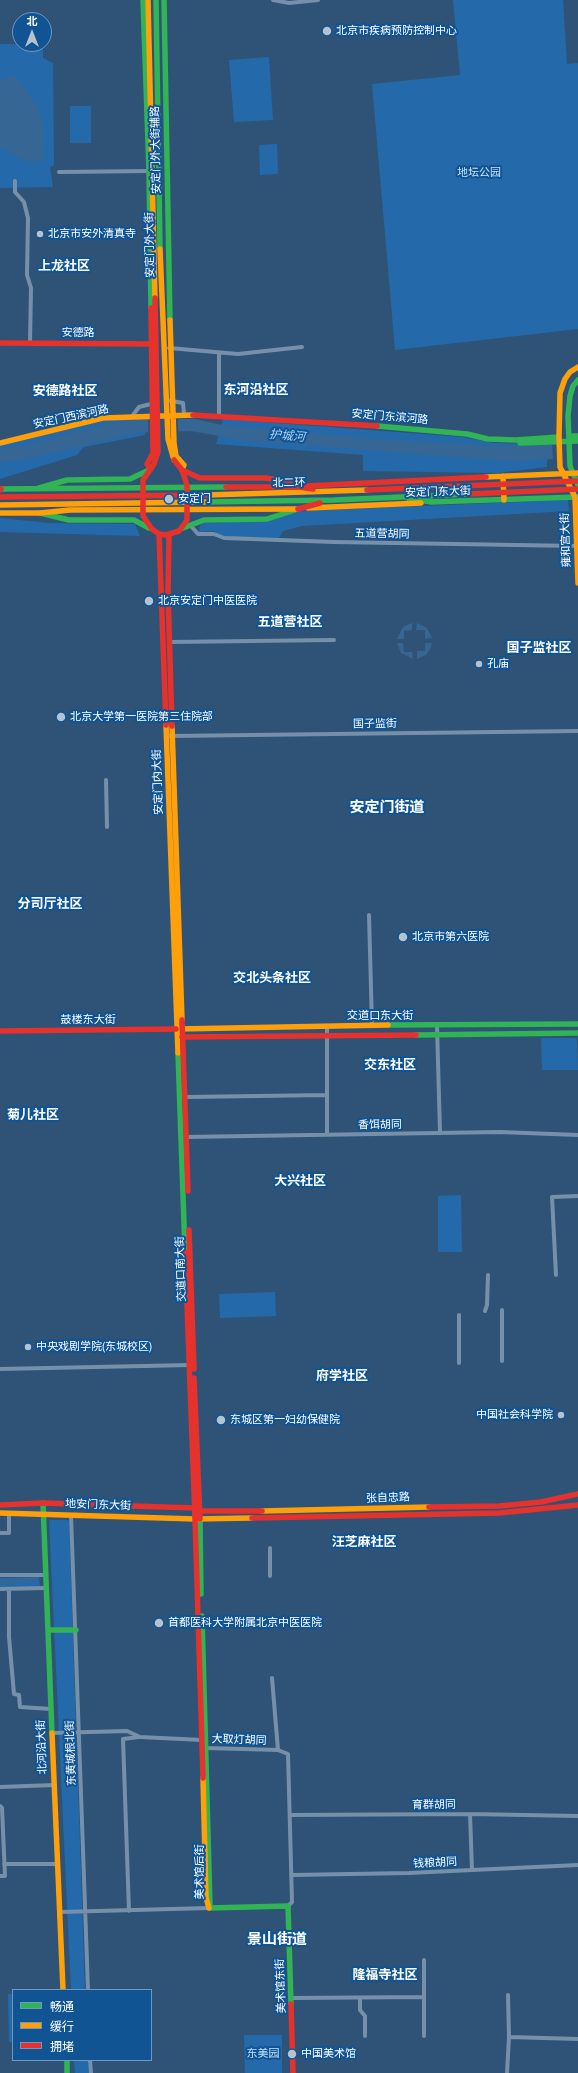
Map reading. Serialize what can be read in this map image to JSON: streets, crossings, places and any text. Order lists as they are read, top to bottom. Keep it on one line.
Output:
{"streets":{"main road":["安定门外大街辅路","安定门外大街","安德路","安定门西滨河路","安定门东滨河路","北二环","安定门东大街","雍和宫大街","安定门内大街","交道口东大街","鼓楼东大街","交道口南大街","张自忠路","地安门东大街","北河沿大街","美术馆后街","美术馆东街"],"street":["五道营胡同","国子监街","香饵胡同","大取灯胡同","东黄城根北街","育群胡同","钱粮胡同"]},"crossings":[["安定门外大街辅路","安定门外大街"],["安定门外大街","安德路"],["安定门西滨河路","安定门东滨河路"],["安定门东大街","雍和宫大街"],["五道营胡同","雍和宫大街"],["国子监街","安定门内大街"],["安定门内大街","交道口东大街"],["安定门内大街","鼓楼东大街"],["安定门内大街","交道口南大街"],["交道口东大街","鼓楼东大街"],["交道口东大街","交道口南大街"],["鼓楼东大街","交道口南大街"],["香饵胡同","交道口南大街"],["交道口南大街","张自忠路"],["交道口南大街","地安门东大街"],["交道口南大街","美术馆后街"],["张自忠路","地安门东大街"],["张自忠路","美术馆后街"],["地安门东大街","北河沿大街"],["地安门东大街","东黄城根北街"],["地安门东大街","美术馆后街"],["大取灯胡同","北河沿大街"],["大取灯胡同","东黄城根北街"],["大取灯胡同","育群胡同"],["大取灯胡同","美术馆后街"]],"districts":["上龙社区","东河沿社区","安德路社区","五道营社区","国子监社区","安定门街道","分司厅社区","交北头条社区","交东社区","菊儿社区","大兴社区","府学社区","汪芝麻社区","景山街道","隆福寺社区"],"water":["护城河"],"parks":["地坛公园","东美园"],"places":["北京市疾病预防控制中心","北京市安外清真寺","安定门","北京安定门中医医院","孔庙","北京大学第一医院第三住院部","北京市第六医院","中央戏剧学院(东城校区)","中国社会科学院","东城区第一妇幼保健院","首都医科大学附属北京中医医院","中国美术馆"],"legend":["畅通","缓行","拥堵"],"north":"top"}
